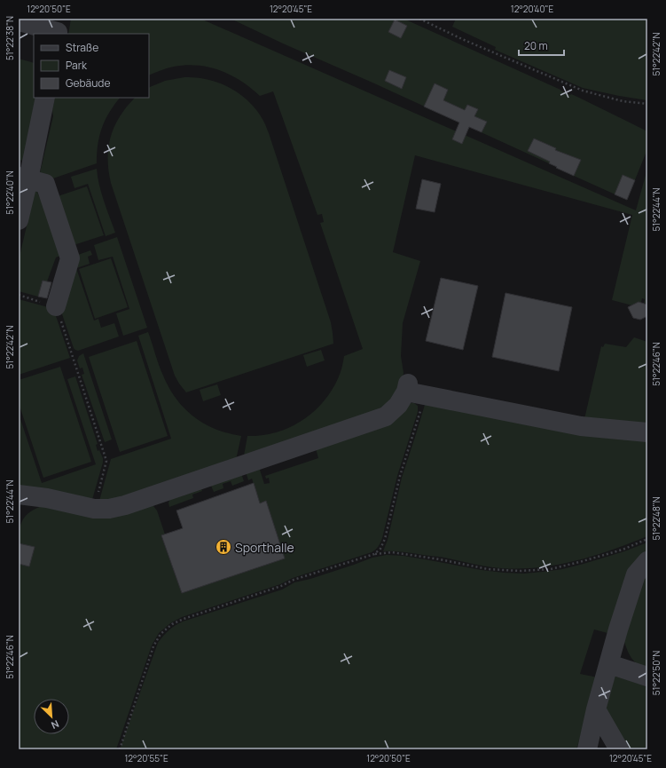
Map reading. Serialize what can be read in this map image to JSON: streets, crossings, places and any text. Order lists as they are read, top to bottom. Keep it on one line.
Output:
{"places":{"building":["Sporthalle"]},"legend":["Straße","Park","Gebäude"],"scale_bar":"20 m","north":"bottom right","coordinates":["12°20'50\"E","12°20'45\"E","12°20'40\"E","51°22'38\"N","51°22'42\"N","51°22'40\"N","51°22'44\"N","51°22'46\"N","51°22'48\"N","51°22'50\"N","12°20'55\"E"]}
